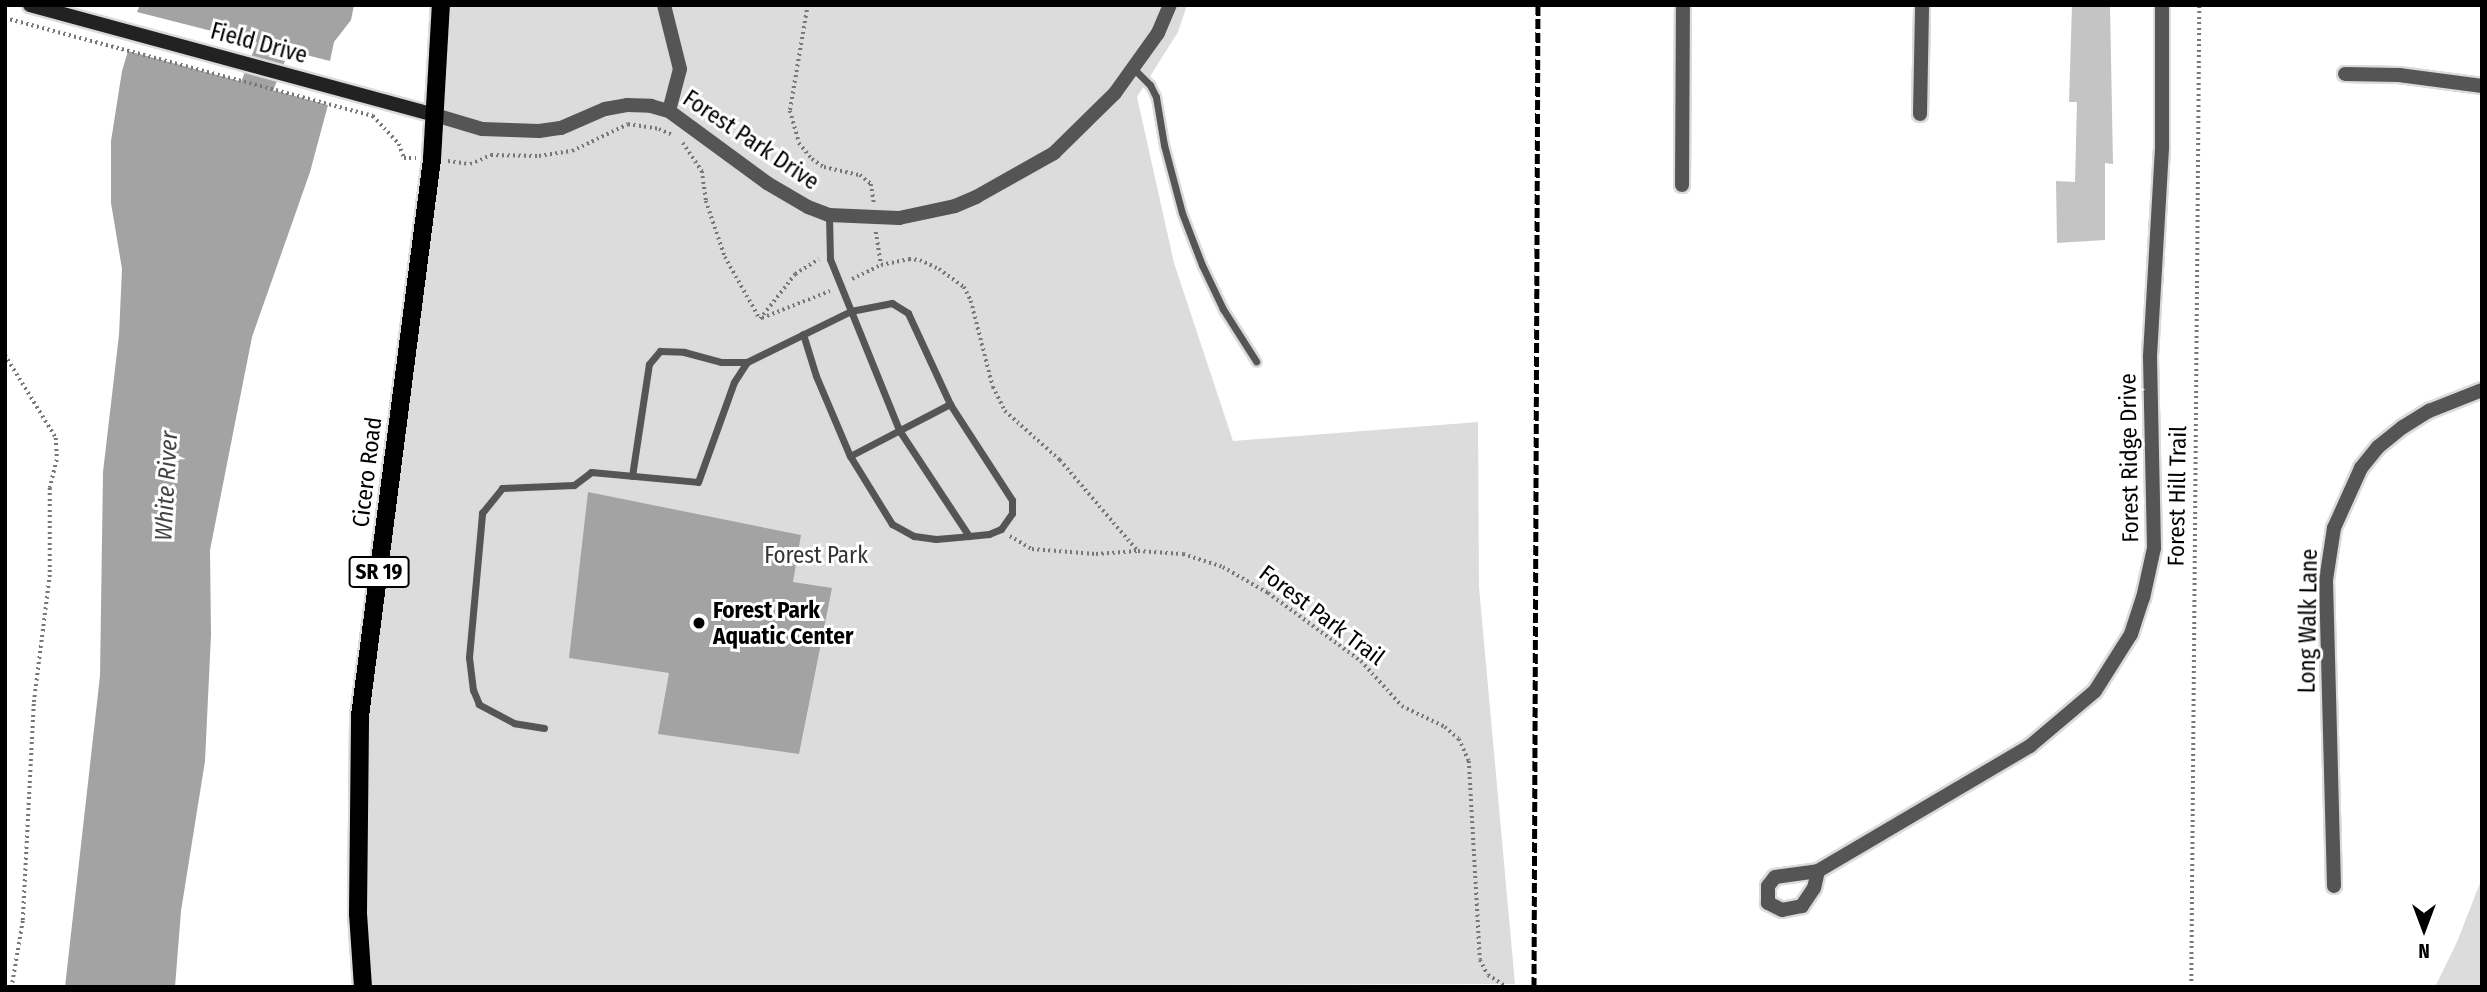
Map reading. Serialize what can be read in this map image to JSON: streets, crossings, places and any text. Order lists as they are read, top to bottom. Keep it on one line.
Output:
{"streets":{"main road":["Field Drive","Cicero Road","SR 19"],"street":["Forest Park Drive","Forest Ridge Drive","Long Walk Lane"],"path":["Forest Hill Trail","Forest Park Trail"]},"crossings":[["Field Drive","Forest Park Drive"],["Field Drive","Cicero Road"],["Forest Park Drive","Cicero Road"]],"water":["White River"],"parks":["Forest Park"],"places":["Forest Park Aquatic Center"],"north":"bottom"}
